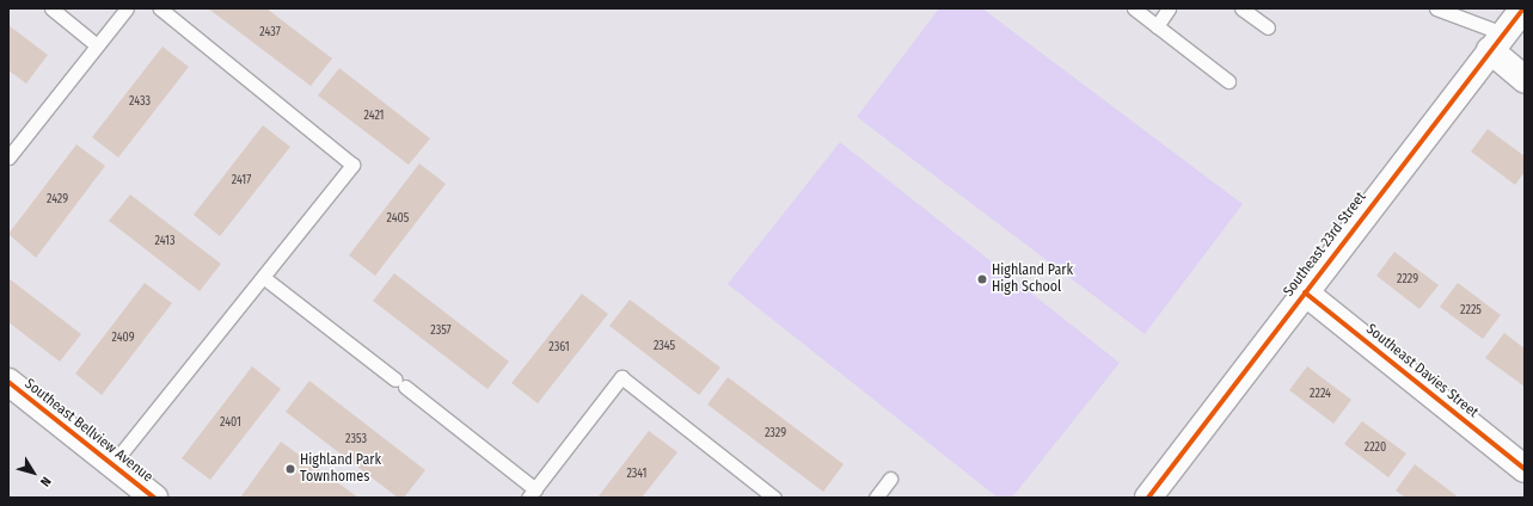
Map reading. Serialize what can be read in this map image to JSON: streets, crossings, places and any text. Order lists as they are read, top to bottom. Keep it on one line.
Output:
{"streets":{"street":["Southeast 23rd Street","Southeast Davies Street","Southeast Bellview Avenue"]},"crossings":[["Southeast 23rd Street","Southeast Davies Street"]],"places":["Highland Park High School","Highland Park Townhomes"],"house_numbers":["2437","2433","2421","2417","2429","2405","2413","2229","2225","2357","2409","2345","2361","2224","2401","2329","2353","2220","2341"],"north":"bottom right"}
